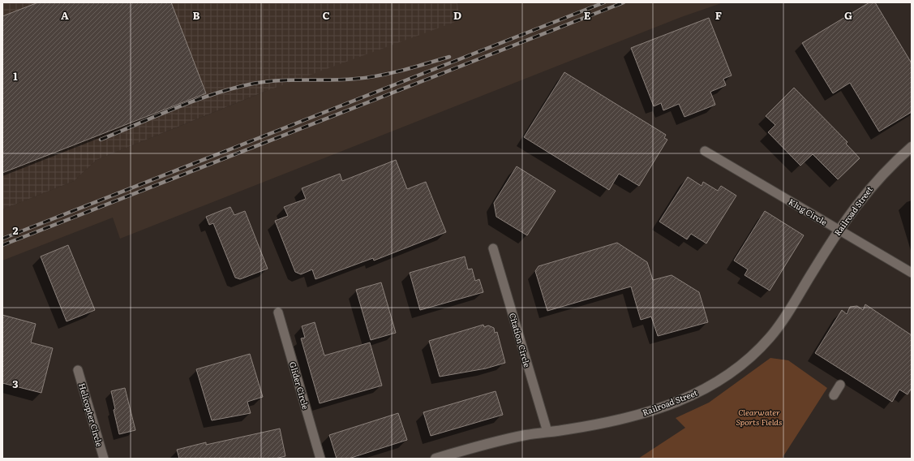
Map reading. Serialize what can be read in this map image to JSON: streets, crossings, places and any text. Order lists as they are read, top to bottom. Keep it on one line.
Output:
{"streets":{"main road":["Railroad Street"],"street":["Klug Circle","Citation Circle","Glider Circle","Helicopter Circle"]},"crossings":[["Railroad Street","Klug Circle"],["Railroad Street","Citation Circle"]],"parks":["Clearwater Sports Fields"],"grid":{"columns":["A","B","C","D","E","F","G"],"rows":["1","2","3"]}}
